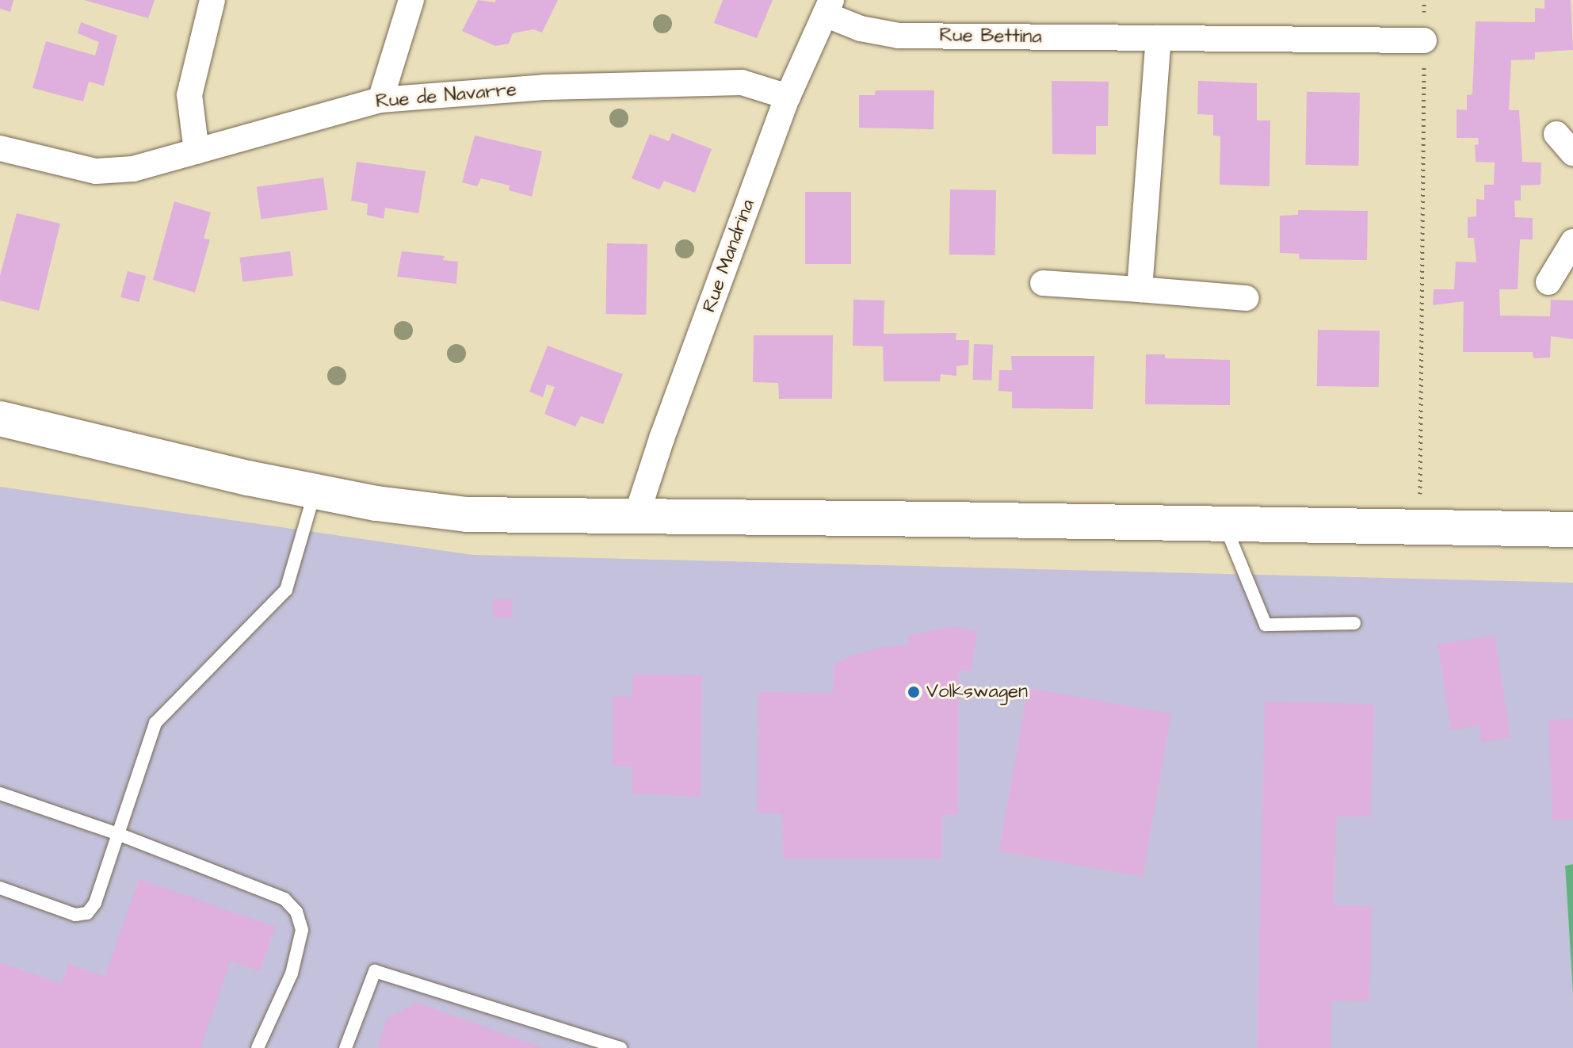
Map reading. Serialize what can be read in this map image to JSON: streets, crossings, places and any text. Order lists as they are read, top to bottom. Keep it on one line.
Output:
{"streets":{"street":["Rue Bettina","Rue de Navarre","Rue Mandrina"]},"crossings":[["Rue Bettina","Rue Mandrina"],["Rue de Navarre","Rue Mandrina"]],"places":["Volkswagen"]}
